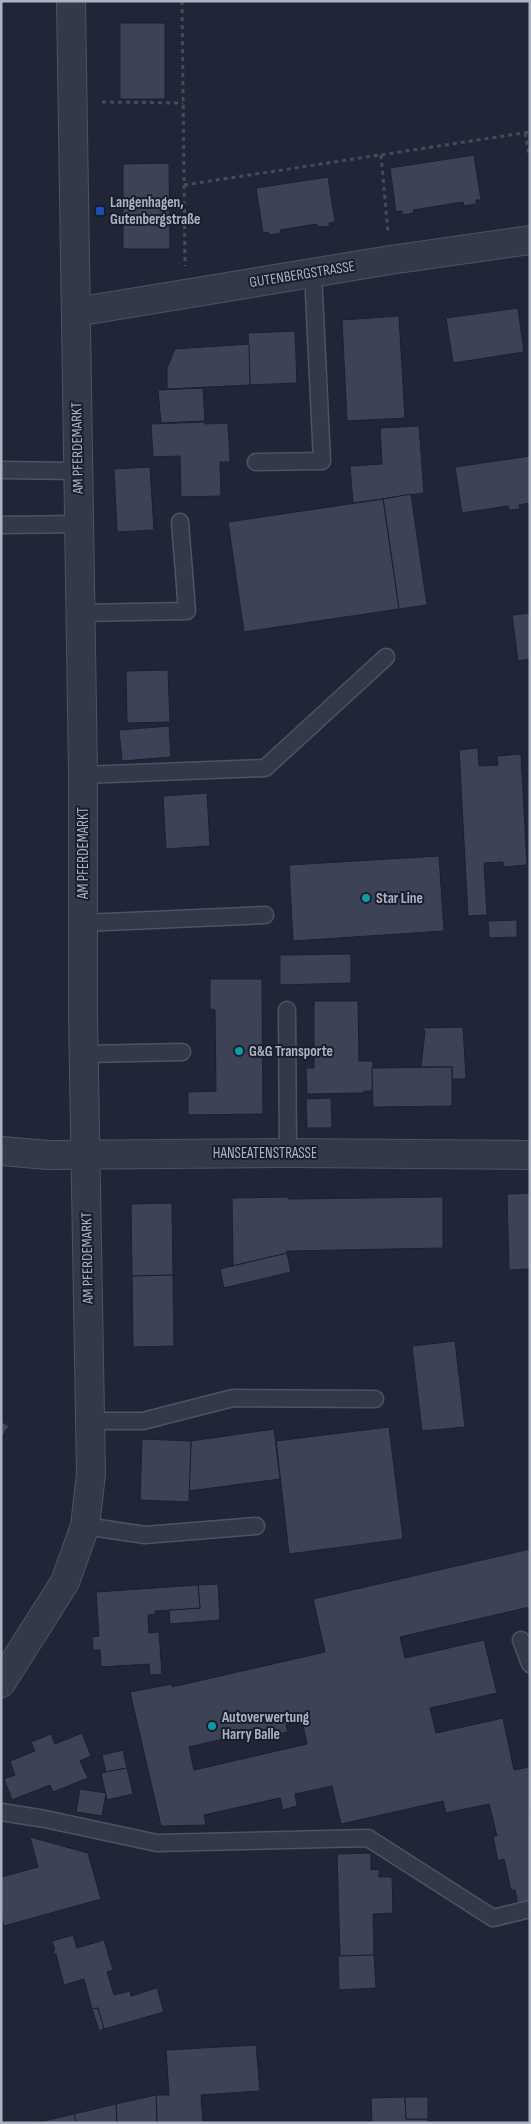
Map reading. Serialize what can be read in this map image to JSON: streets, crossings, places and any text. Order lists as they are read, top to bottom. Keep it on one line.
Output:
{"streets":{"street":["GUTENBERGSTRASSE","AM PFERDEMARKT","HANSEATENSTRASSE"]},"crossings":[["GUTENBERGSTRASSE","AM PFERDEMARKT"],["AM PFERDEMARKT","HANSEATENSTRASSE"]],"places":{"transit":["Langenhagen, Gutenbergstraße"],"other":["Star Line","G&G Transporte","Autoverwertung Harry Balle"]}}
